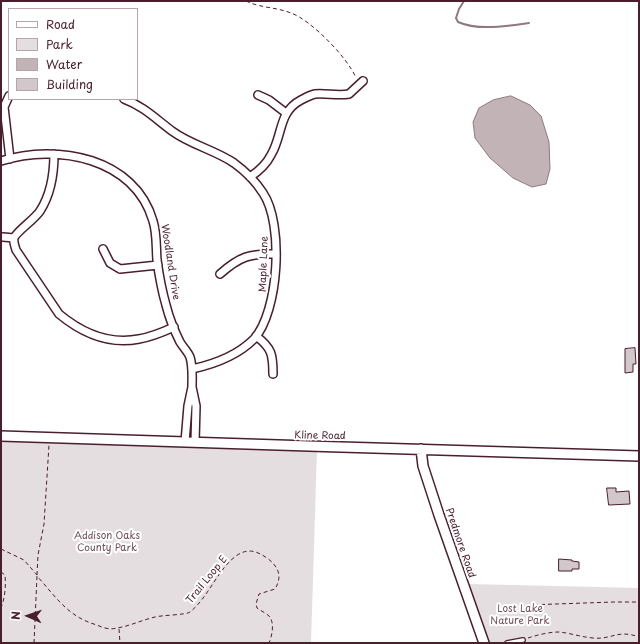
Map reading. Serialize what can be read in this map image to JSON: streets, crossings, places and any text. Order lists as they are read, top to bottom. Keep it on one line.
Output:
{"streets":{"street":["Woodland Drive","Maple Lane","Kline Road","Predmore Road"],"path":["Trail Loop E"]},"crossings":[["Woodland Drive","Maple Lane"],["Woodland Drive","Kline Road"],["Kline Road","Predmore Road"]],"parks":["Addison Oaks County Park","Lost Lake Nature Park"],"legend":["Road","Park","Water","Building"],"north":"left"}
